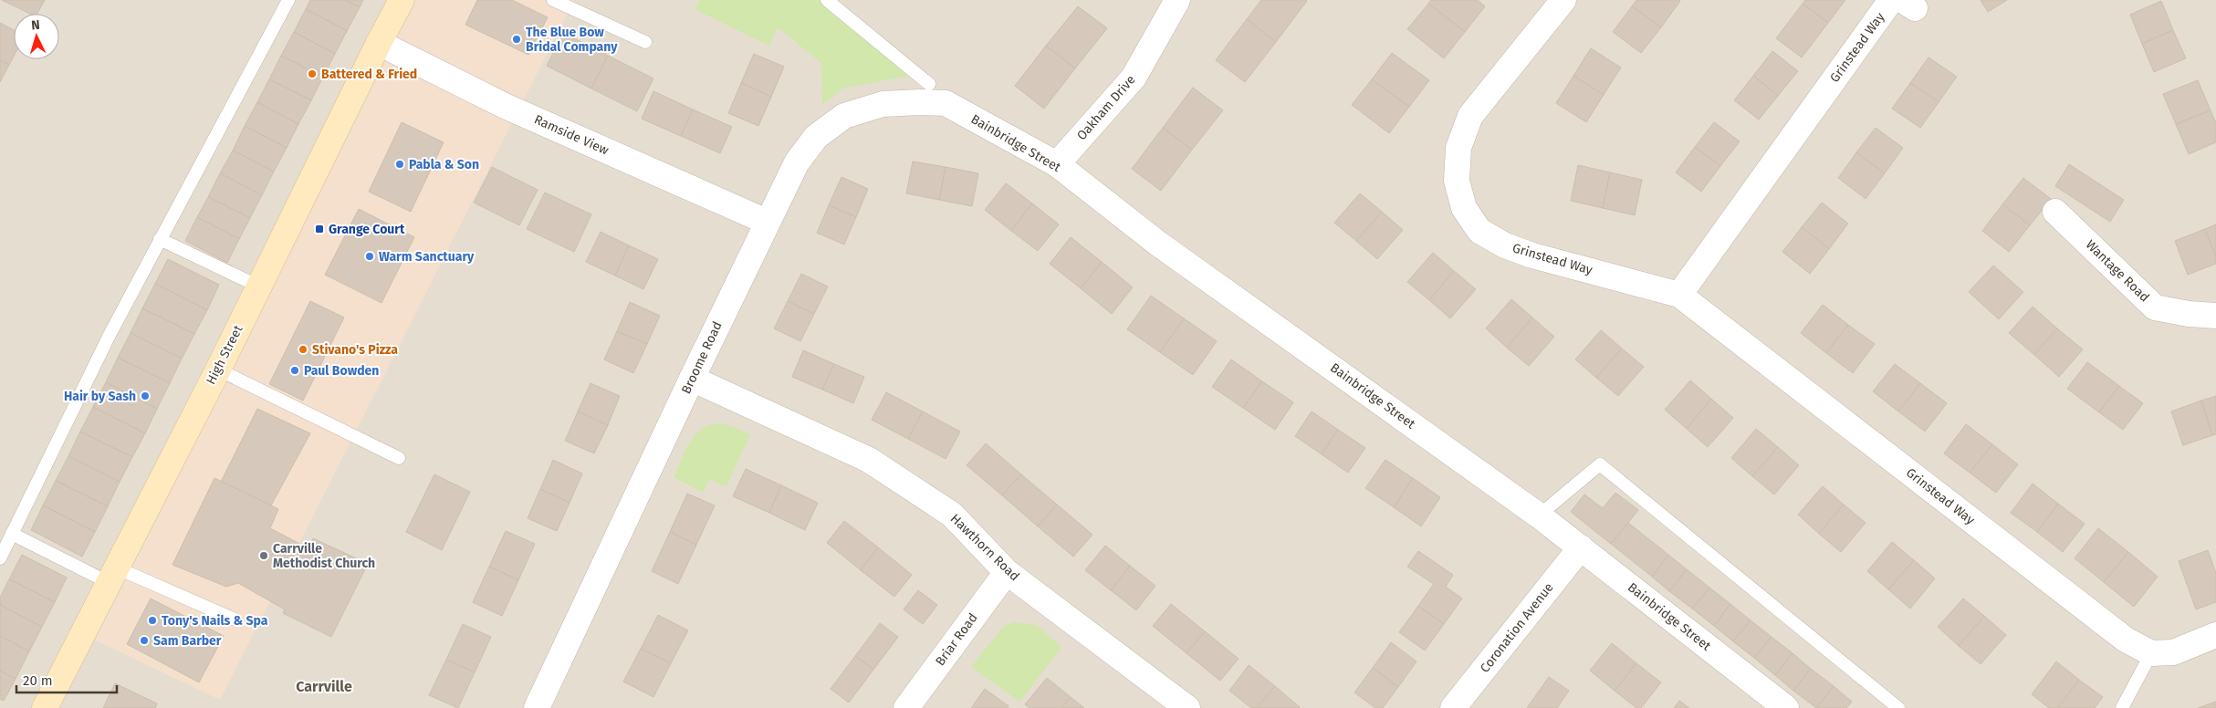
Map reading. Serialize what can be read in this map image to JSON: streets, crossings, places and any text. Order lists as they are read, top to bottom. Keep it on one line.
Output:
{"streets":{"street":["Grinstead Way","Oakham Drive","Ramside View","Bainbridge Street","Wantage Road","High Street","Broome Road","Hawthorn Road","Coronation Avenue","Briar Road"]},"crossings":[["Oakham Drive","Bainbridge Street"],["Ramside View","High Street"],["Ramside View","Broome Road"],["Bainbridge Street","Broome Road"],["Bainbridge Street","Coronation Avenue"],["Broome Road","Hawthorn Road"],["Hawthorn Road","Briar Road"]],"districts":["Carrville"],"places":{"other":["The Blue Bow Bridal Company","Battered & Fried","Pabla & Son","Warm Sanctuary","Stivano's Pizza","Paul Bowden","Hair by Sash","Carrville Methodist Church","Tony's Nails & Spa","Sam Barber"],"transit":["Grange Court"]},"scale_bar":"20 m","north":"top"}
